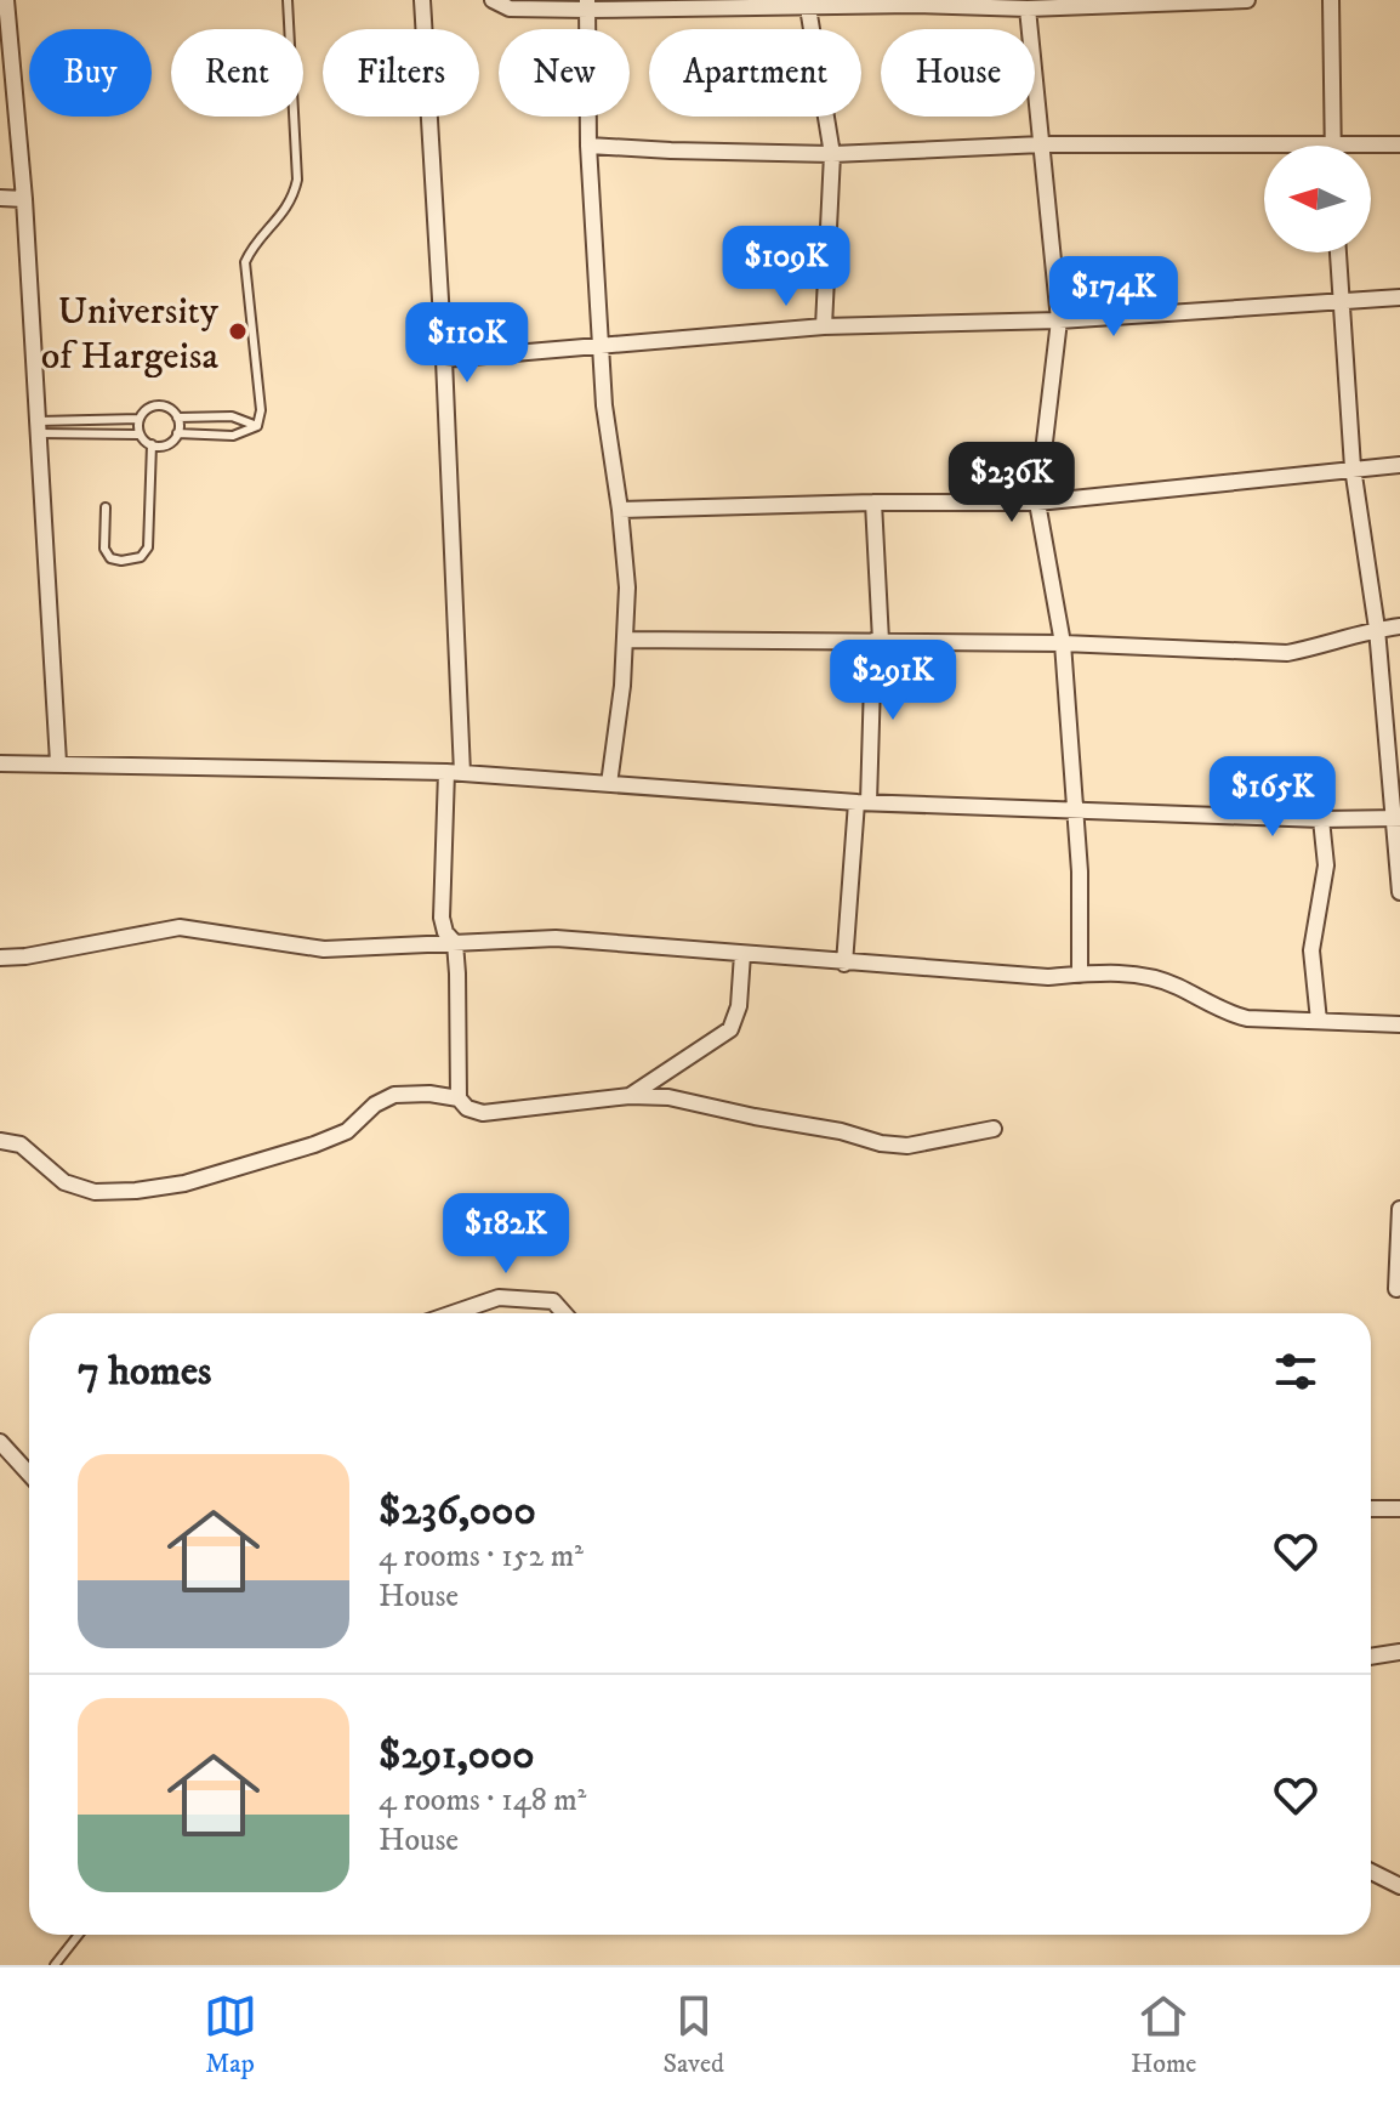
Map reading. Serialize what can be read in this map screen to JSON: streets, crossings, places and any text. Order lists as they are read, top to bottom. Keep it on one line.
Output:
{"places":["University of Hargeisa"],"north":"left","page":{"chip":["Buy","Rent","Filters","New","Apartment","House"],"price":["$109K","$174K","$110K","$236K","$291K","$165K","$182K"],"heading":"7 homes","list":[{"name":"$236,000","note":"4 rooms · 152 m² · House"},{"name":"$291,000","note":"4 rooms · 148 m² · House"}],"tabs":["Map","Saved","Home"]}}
